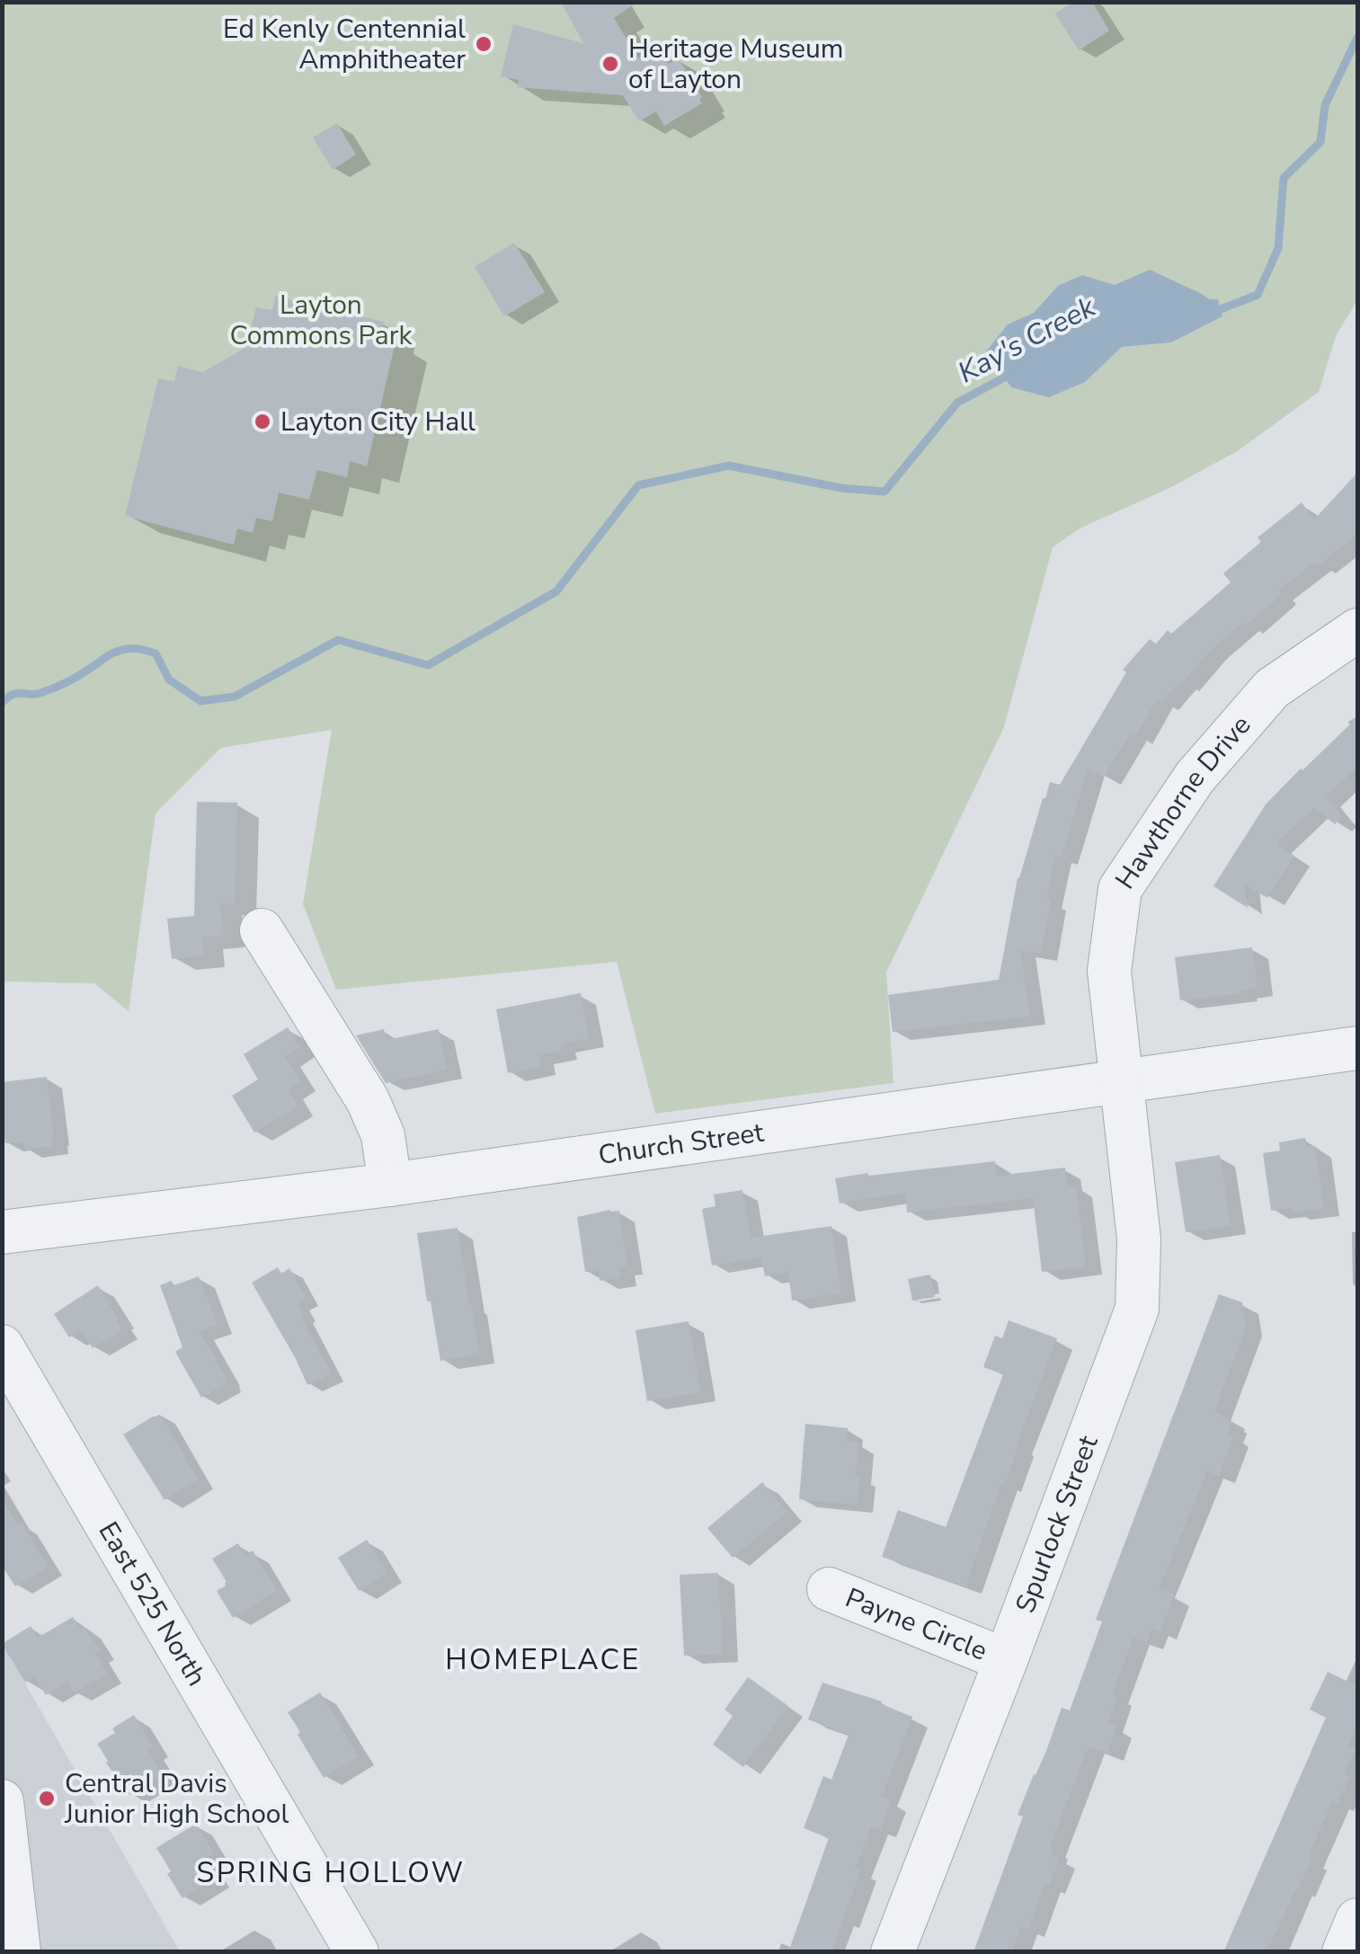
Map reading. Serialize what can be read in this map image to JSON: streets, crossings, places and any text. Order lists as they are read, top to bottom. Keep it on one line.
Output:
{"streets":{"street":["Hawthorne Drive","Church Street","Spurlock Street","East 525 North","Payne Circle"]},"crossings":[["Hawthorne Drive","Church Street"],["Hawthorne Drive","Spurlock Street"],["Church Street","Spurlock Street"],["Spurlock Street","Payne Circle"]],"districts":["HOMEPLACE","SPRING HOLLOW"],"water":["Kay's Creek"],"parks":["Layton Commons Park"],"places":["Ed Kenly Centennial Amphitheater","Heritage Museum of Layton","Layton City Hall","Central Davis Junior High School"]}
